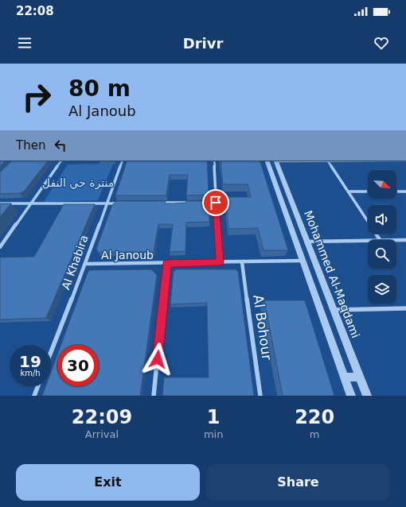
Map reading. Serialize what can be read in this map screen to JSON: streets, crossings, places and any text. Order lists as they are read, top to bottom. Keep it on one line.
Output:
{"streets":{"street":["Al Janoub","Al Khabira","Mohammed Al-Maqdami","Al Bohour"]},"crossings":[["Al Janoub","Al Khabira"],["Al Janoub","Mohammed Al-Maqdami"],["Al Janoub","Al Bohour"]],"parks":["منتزة حي النفل"],"north":"bottom right","page":{"status":"22:08","header":"Drivr","turn":["80 m","Al Janoub"],"then":"Then","speed":"19 km/h","limit":"30","eta":["22:09","Arrival","1","min","220","m"],"buttons":["Exit","Share"]}}
